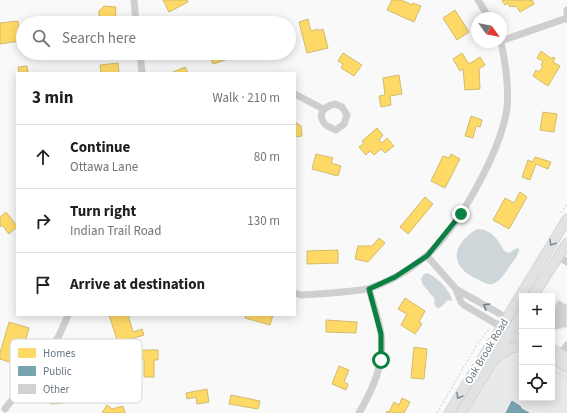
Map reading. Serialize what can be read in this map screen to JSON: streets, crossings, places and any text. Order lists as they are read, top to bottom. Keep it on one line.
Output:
{"streets":{"main road":["Oak Brook Road"]},"legend":["Homes","Public","Other"],"north":"bottom right","page":{"search":"Search here","heading":["3 min","Walk · 210 m"],"list":[["Continue","Ottawa Lane","80 m"],["Turn right","Indian Trail Road","130 m"],"Arrive at destination"],"map_buttons":["+","−"]}}
